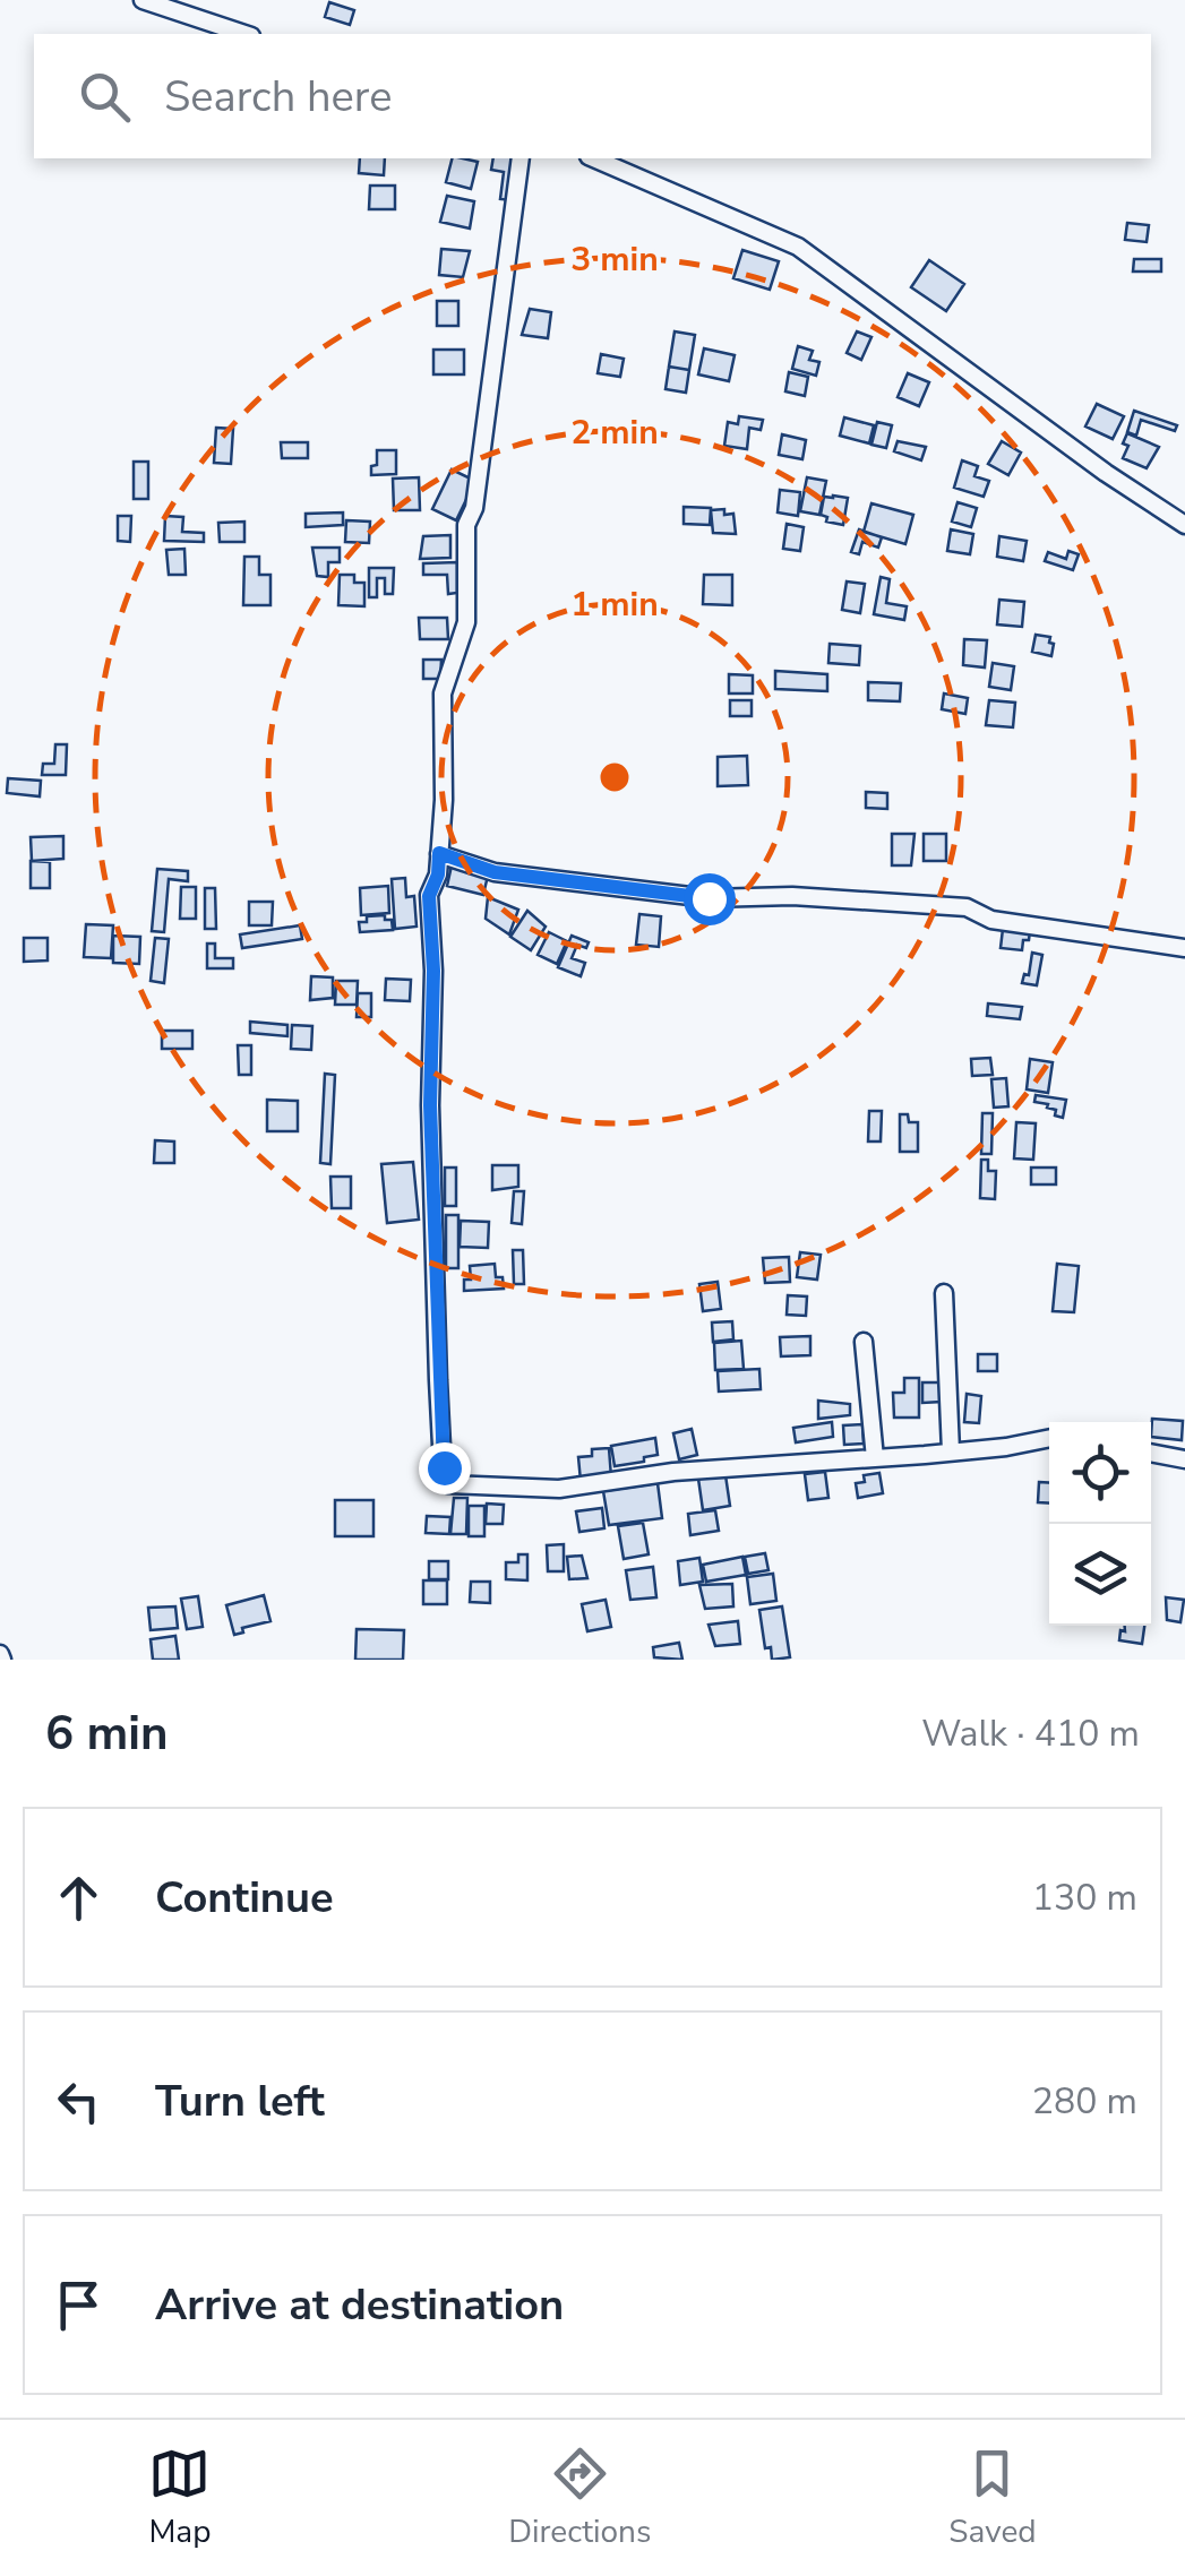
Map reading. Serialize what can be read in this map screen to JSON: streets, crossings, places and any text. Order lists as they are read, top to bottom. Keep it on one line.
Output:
{"page":{"search":"Search here","heading":["6 min","Walk · 410 m"],"list":[["Continue","130 m"],["Turn left","280 m"],"Arrive at destination"],"nav":["Map","Directions","Saved"]},"rings":["3 min","2 min","1 min"]}
